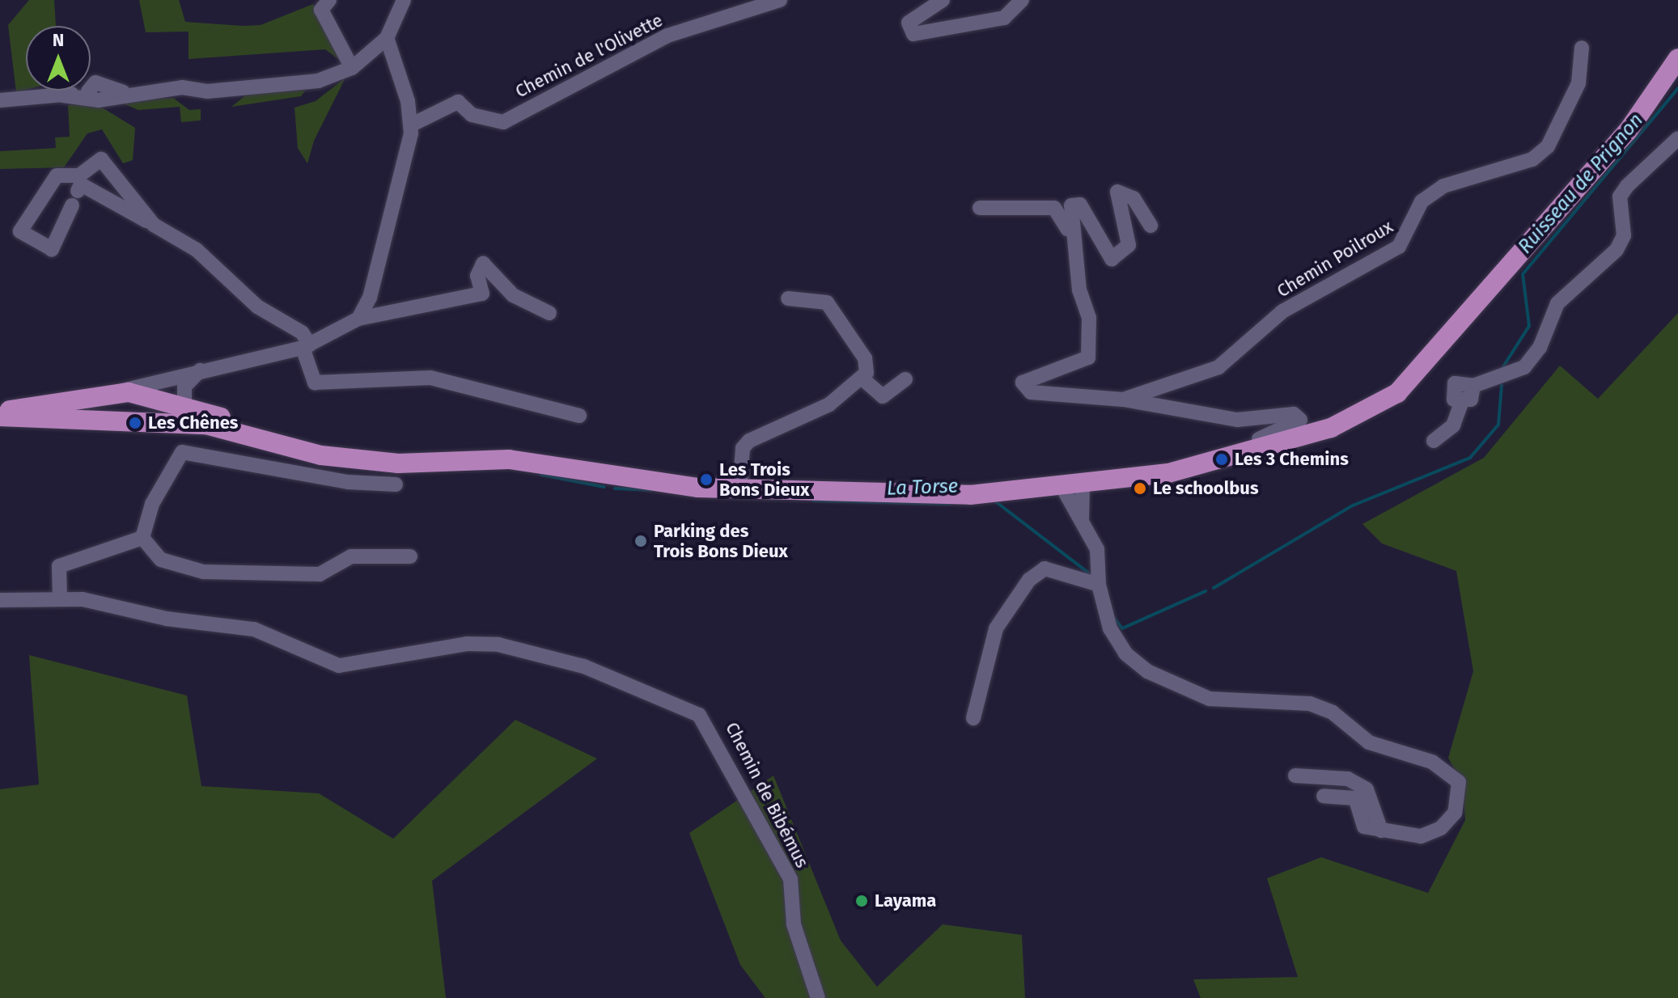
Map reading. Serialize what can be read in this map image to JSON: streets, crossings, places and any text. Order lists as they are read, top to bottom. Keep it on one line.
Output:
{"streets":{"street":["Chemin de l'Olivette","Chemin Poilroux","Chemin de Bibémus"]},"water":["Ruisseau de Prignon","La Torse"],"places":["Les Chênes","Les 3 Chemins","Les Trois Bons Dieux","Le schoolbus","Parking des Trois Bons Dieux","Layama"],"north":"top"}
